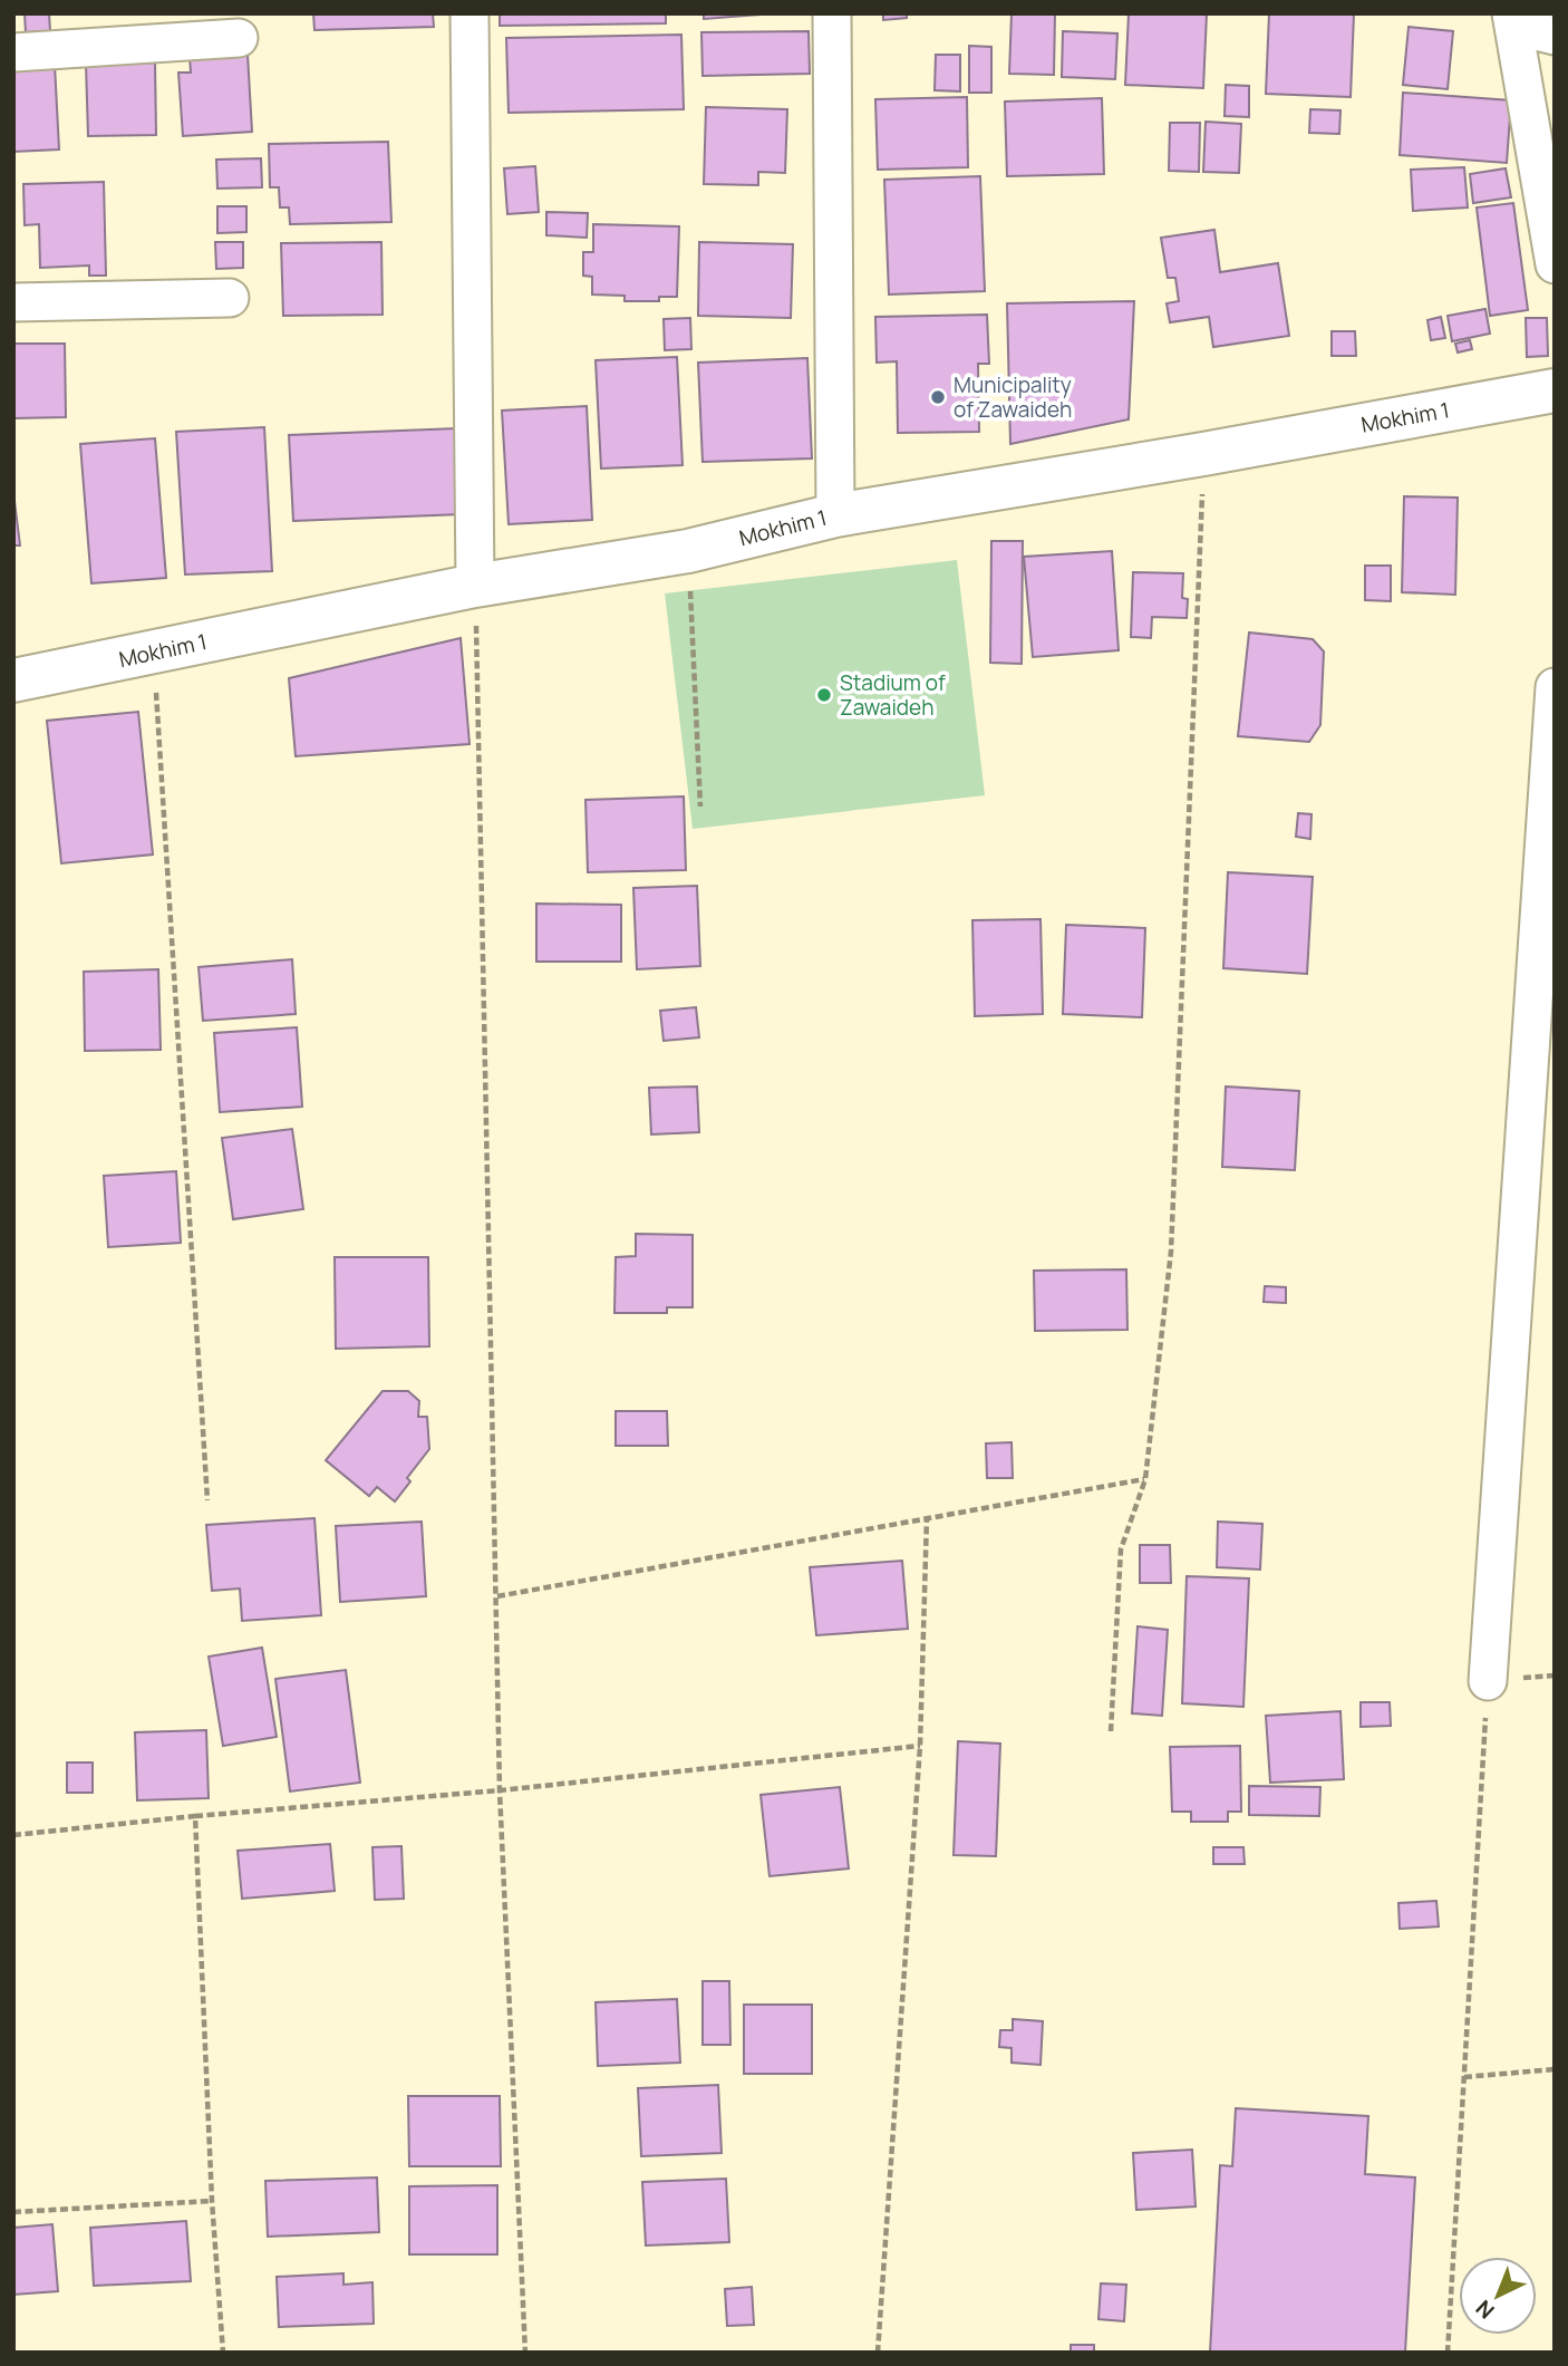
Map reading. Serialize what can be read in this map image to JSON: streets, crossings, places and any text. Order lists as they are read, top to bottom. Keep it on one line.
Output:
{"streets":{"street":["Mokhim 1"]},"places":["Municipality of Zawaideh","Stadium of Zawaideh"],"north":"bottom left"}
